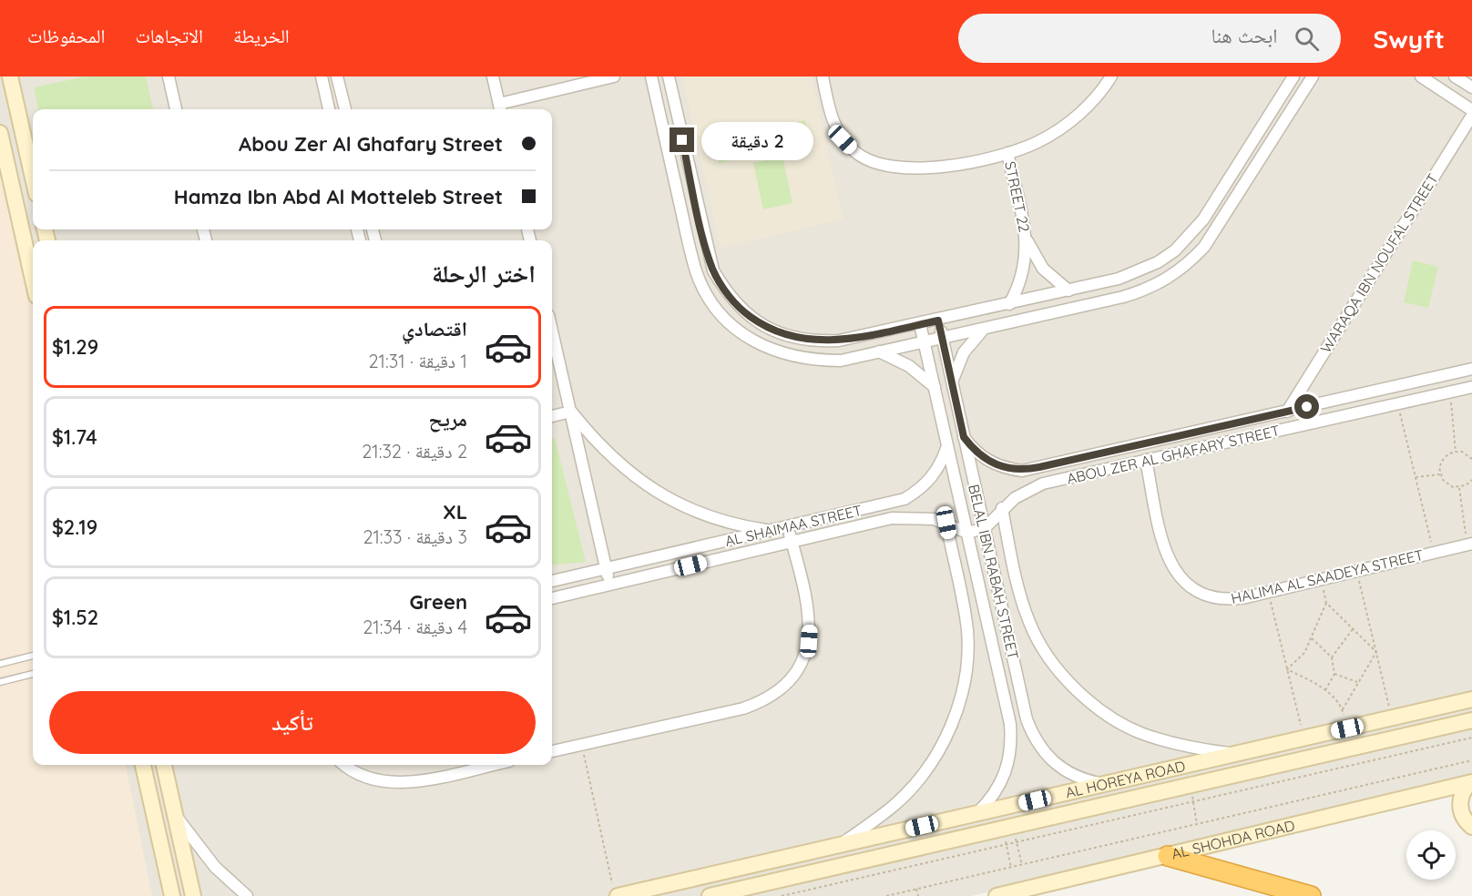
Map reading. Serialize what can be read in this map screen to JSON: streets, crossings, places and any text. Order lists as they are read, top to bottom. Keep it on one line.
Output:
{"streets":{"street":["STREET 22","WARAQA IBN NOUFAL STREET","ABOU ZER AL GHAFARY STREET","AL SHAIMAA STREET","BELAL IBN RABAH STREET","HALIMA AL SAADEYA STREET","AL HOREYA ROAD","AL SHOHDA ROAD"]},"crossings":[["WARAQA IBN NOUFAL STREET","ABOU ZER AL GHAFARY STREET"],["ABOU ZER AL GHAFARY STREET","BELAL IBN RABAH STREET"],["ABOU ZER AL GHAFARY STREET","HALIMA AL SAADEYA STREET"],["AL SHAIMAA STREET","BELAL IBN RABAH STREET"],["BELAL IBN RABAH STREET","AL HOREYA ROAD"]],"page":{"header":"Swyft","search":"ابحث هنا","nav":["الخريطة","الاتجاهات","المحفوظات"],"banner":["Abou Zer Al Ghafary Street","Hamza Ibn Abd Al Motteleb Street"],"bubble":"2 دقيقة","heading":"اختر الرحلة","list":[{"name":"اقتصادي","note":"1 دقيقة · 21:31","value":"$1.29"},{"name":"مريح","note":"2 دقيقة · 21:32","value":"$1.74"},{"name":"XL","note":"3 دقيقة · 21:33","value":"$2.19"},{"name":"Green","note":"4 دقيقة · 21:34","value":"$1.52"}],"buttons":"تأكيد"}}
